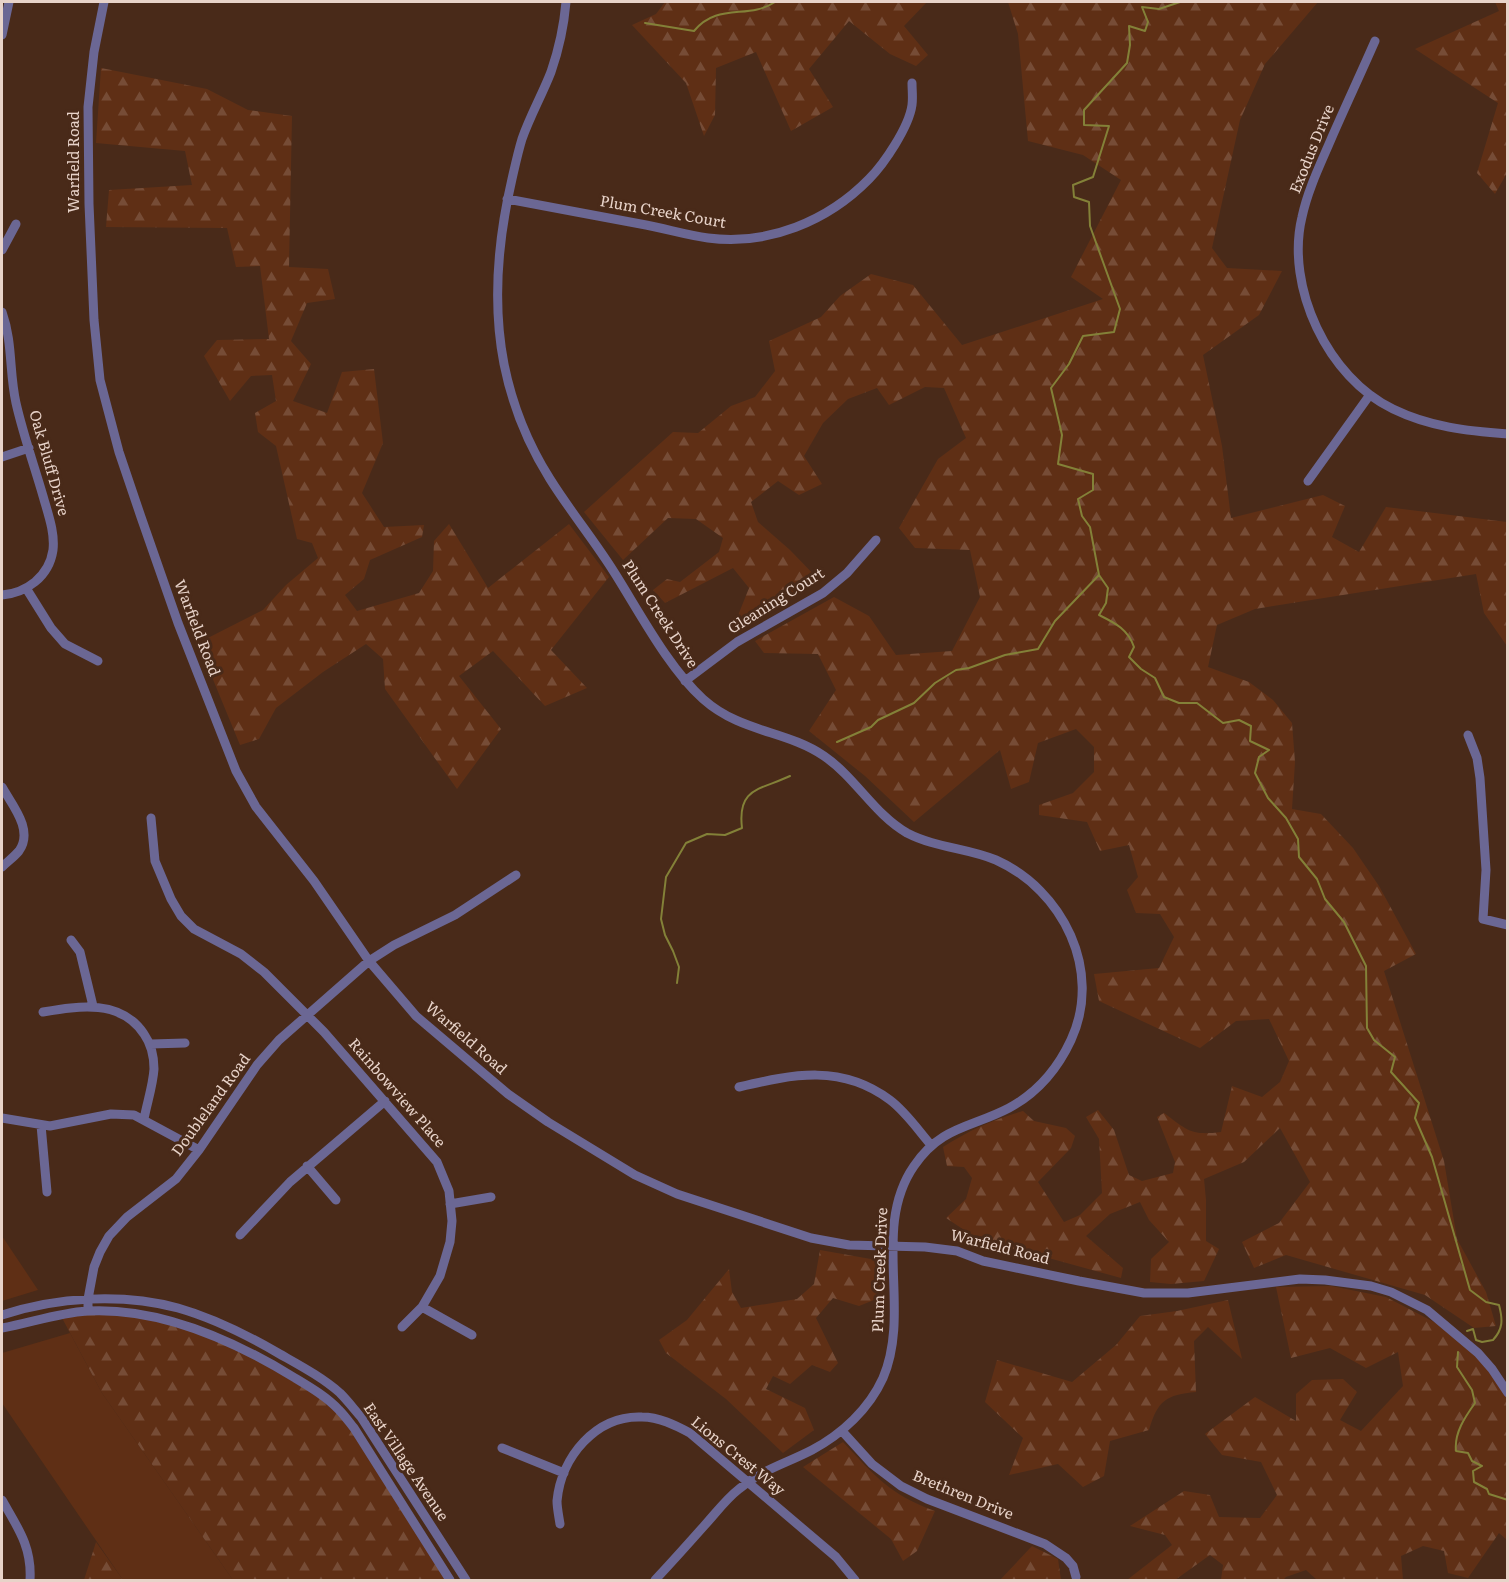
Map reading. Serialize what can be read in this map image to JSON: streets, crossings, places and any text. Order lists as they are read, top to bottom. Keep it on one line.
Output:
{"streets":{"street":["Exodus Drive","Warfield Road","Plum Creek Court","Oak Bluff Drive","Gleaning Court","Plum Creek Drive","Rainbowview Place","Doubleland Road","Lions Crest Way","East Village Avenue","Brethren Drive"]},"crossings":[["Warfield Road","Plum Creek Drive"],["Warfield Road","Doubleland Road"],["Plum Creek Court","Plum Creek Drive"],["Gleaning Court","Plum Creek Drive"],["Plum Creek Drive","Lions Crest Way"],["Plum Creek Drive","Brethren Drive"],["Rainbowview Place","Doubleland Road"],["Doubleland Road","East Village Avenue"]]}
